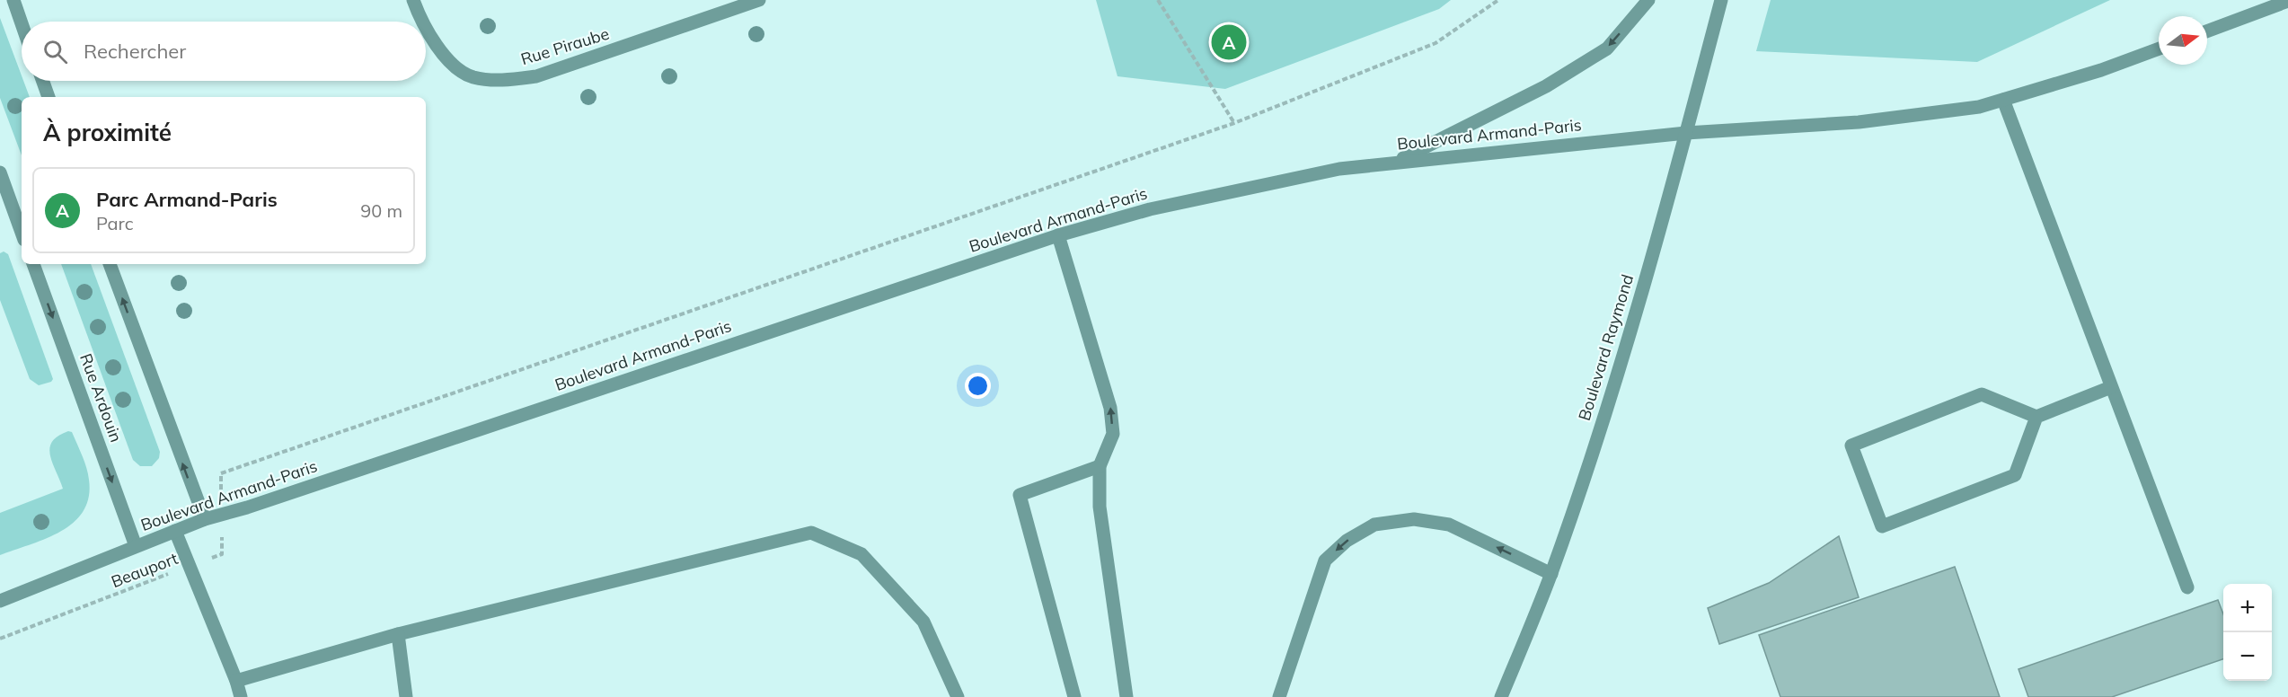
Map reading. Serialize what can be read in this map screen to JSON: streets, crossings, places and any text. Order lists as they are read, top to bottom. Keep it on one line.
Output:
{"streets":{"street":["Rue Piraube","Boulevard Armand-Paris","Boulevard Raymond","Rue Ardouin"],"path":["Beauport"]},"crossings":[["Boulevard Armand-Paris","Boulevard Raymond"],["Boulevard Armand-Paris","Rue Ardouin"],["Boulevard Armand-Paris","Beauport"]],"north":"right","page":{"search":"Rechercher","pins":"A","heading":"À proximité","list":[{"mark":"A","name":"Parc Armand-Paris","note":"Parc","value":"90 m"}],"map_buttons":["+","−"]}}
